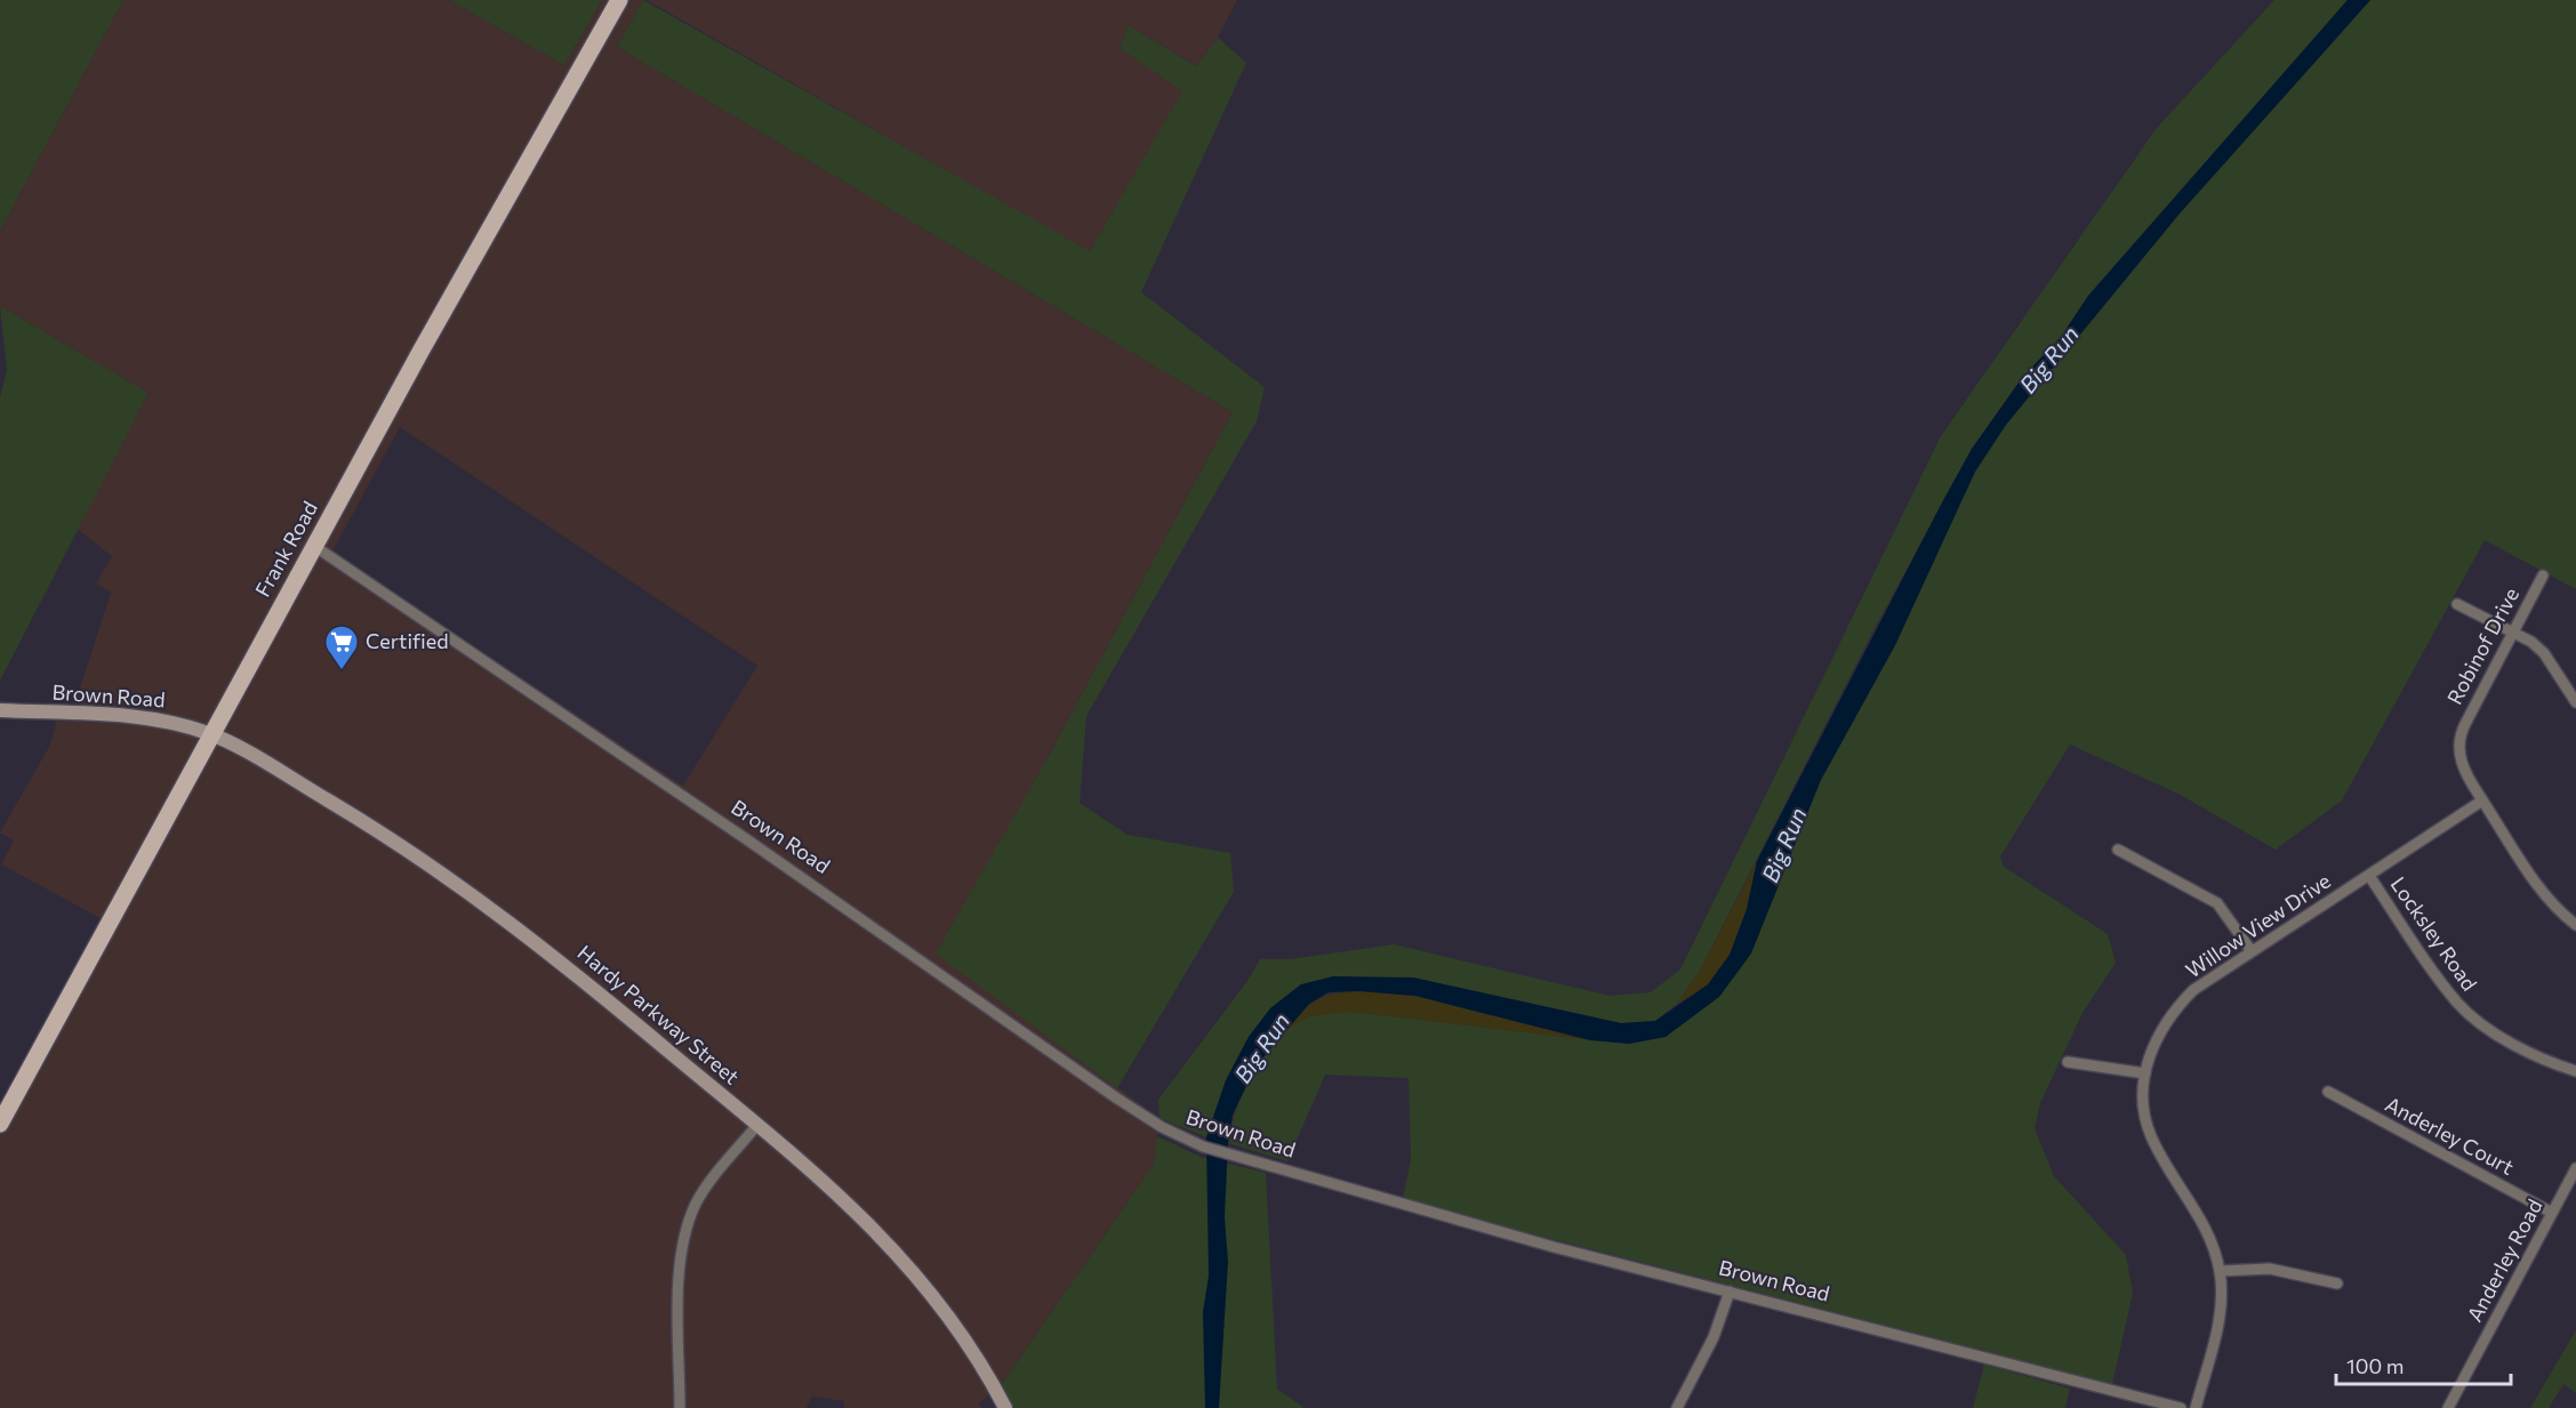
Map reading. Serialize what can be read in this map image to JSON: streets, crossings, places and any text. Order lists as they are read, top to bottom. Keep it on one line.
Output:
{"streets":{"main road":["Frank Road","Brown Road","Hardy Parkway Street"],"street":["Robinof Drive","Willow View Drive","Locksley Road","Anderley Court","Anderley Road"]},"crossings":[["Frank Road","Brown Road"],["Frank Road","Hardy Parkway Street"],["Robinof Drive","Willow View Drive"],["Brown Road","Hardy Parkway Street"],["Willow View Drive","Locksley Road"],["Anderley Court","Anderley Road"]],"water":["Big Run"],"places":{"supermarket":["Certified"]},"scale_bar":"100 m"}
